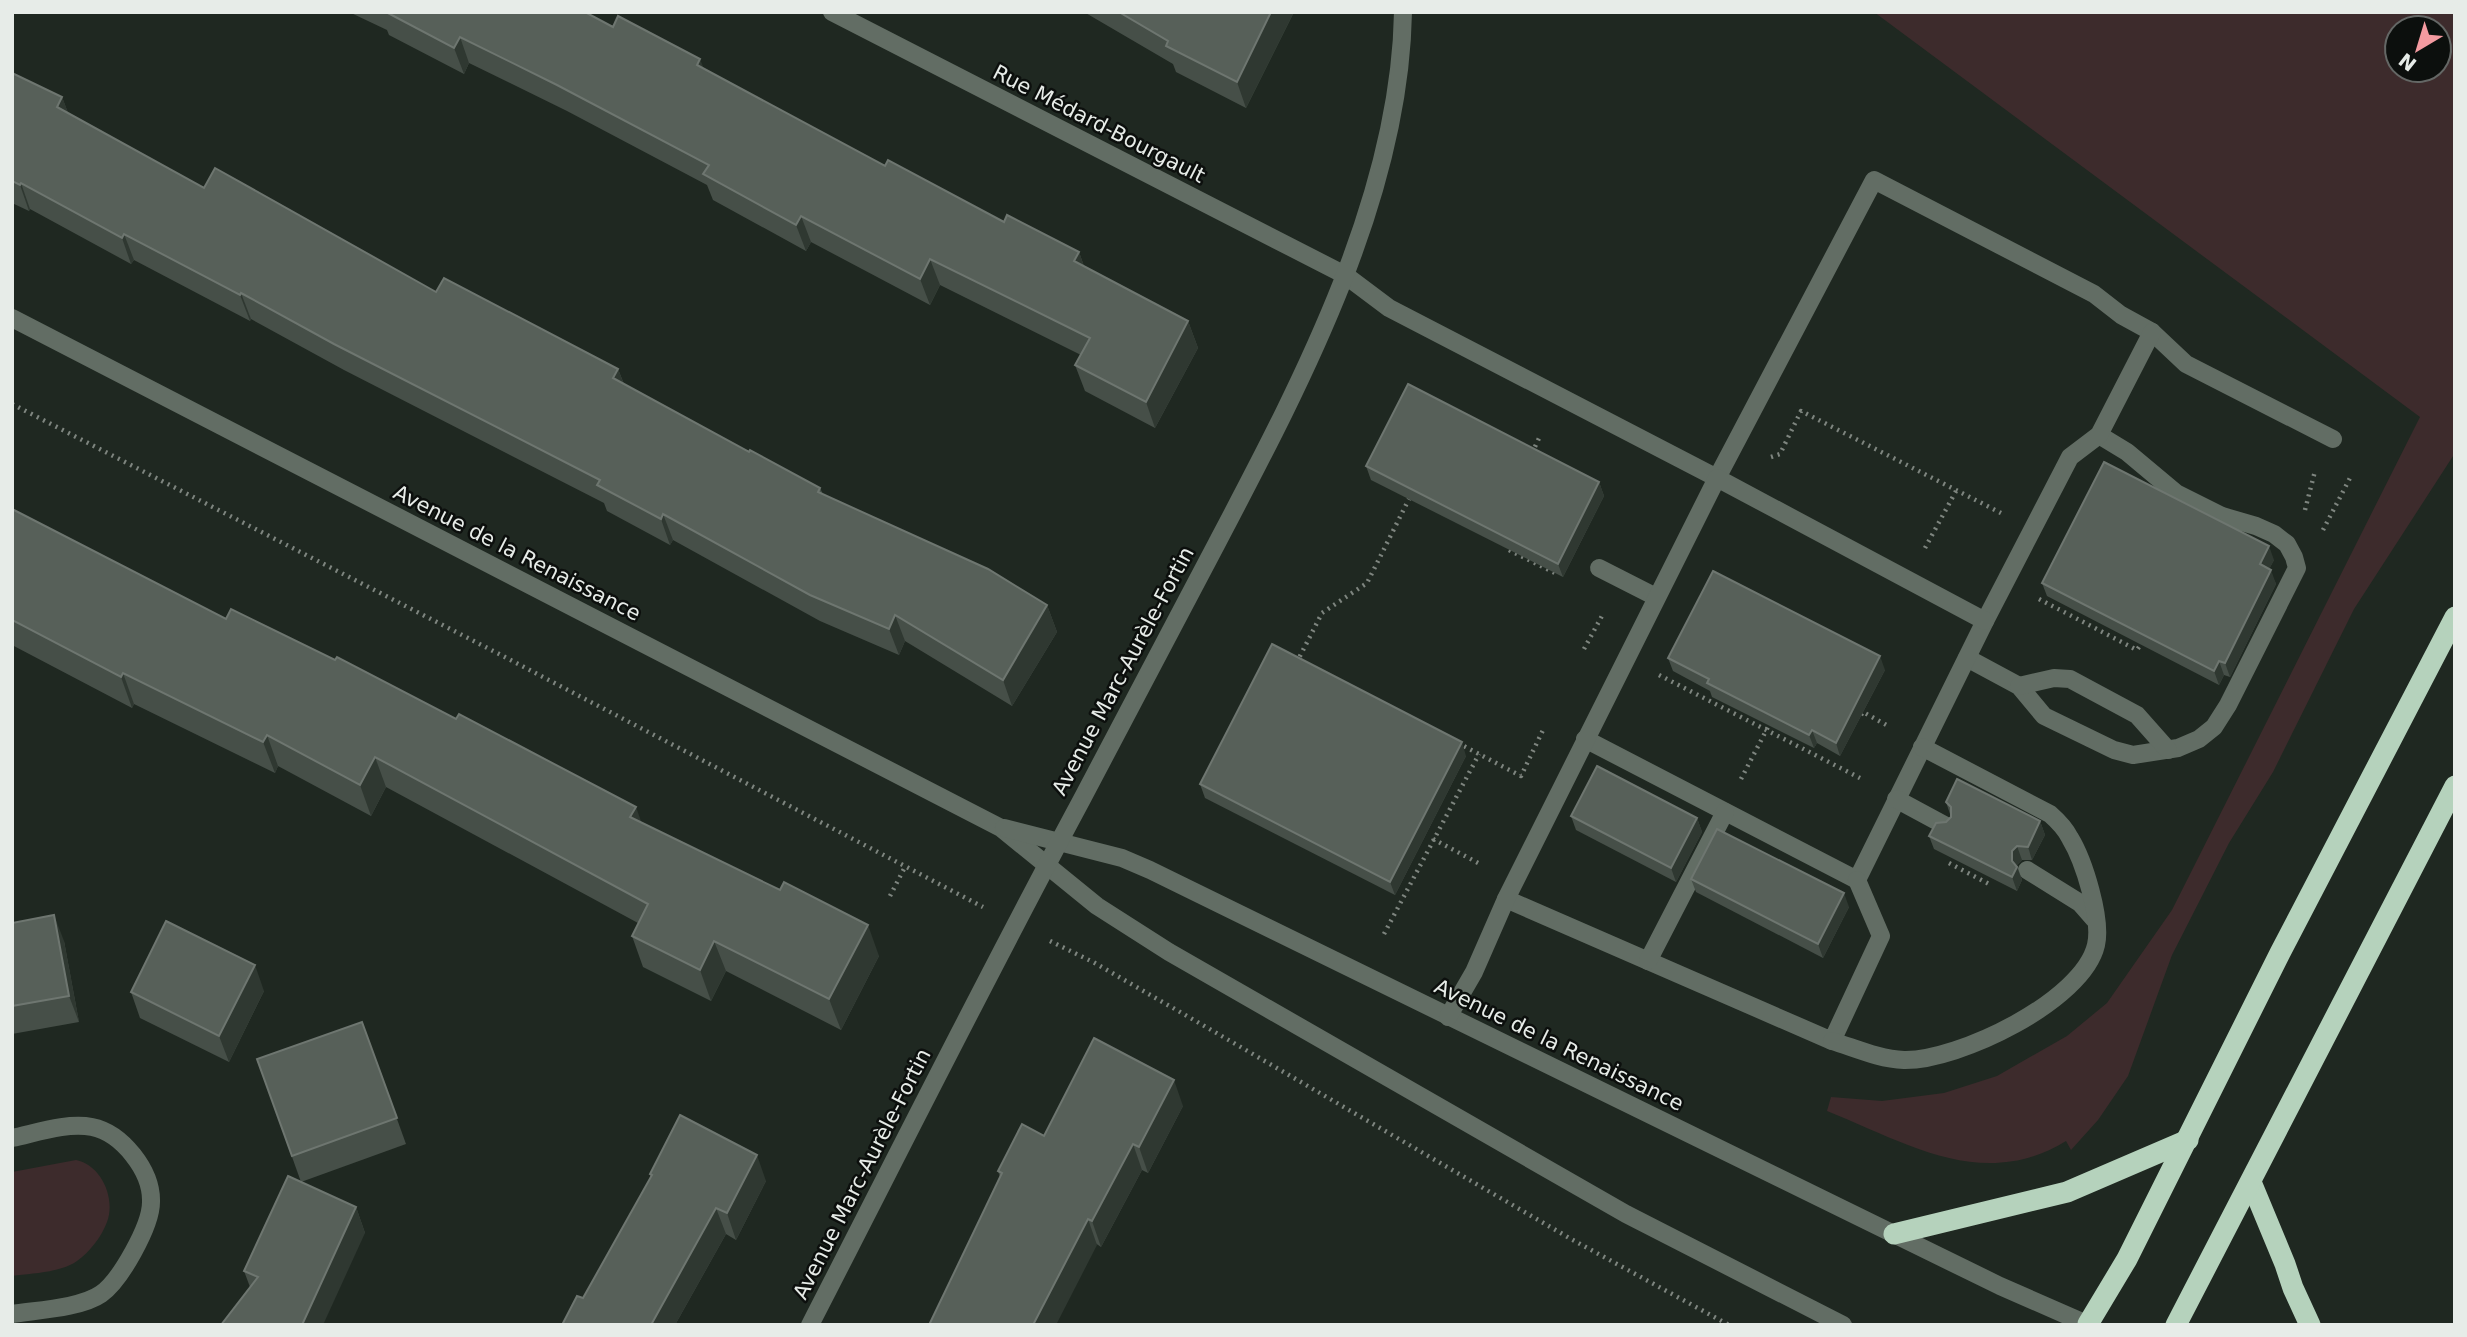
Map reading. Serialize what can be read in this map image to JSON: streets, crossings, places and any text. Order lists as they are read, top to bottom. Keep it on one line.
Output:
{"streets":{"street":["Rue Médard-Bourgault","Avenue de la Renaissance","Avenue Marc-Aurèle-Fortin"]},"crossings":[["Rue Médard-Bourgault","Avenue Marc-Aurèle-Fortin"],["Avenue de la Renaissance","Avenue Marc-Aurèle-Fortin"]],"north":"bottom left"}
